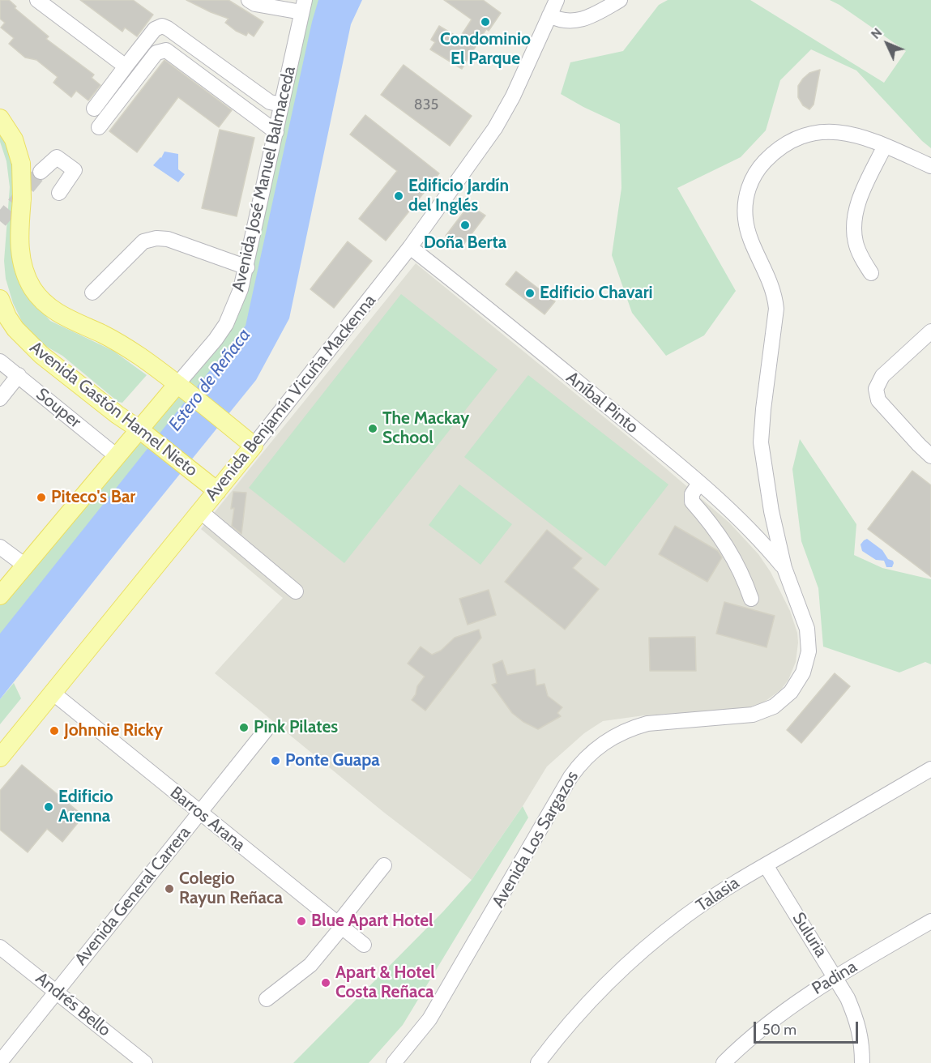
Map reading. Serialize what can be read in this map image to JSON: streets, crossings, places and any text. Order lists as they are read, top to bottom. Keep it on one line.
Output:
{"streets":{"main road":["Avenida José Manuel Balmaceda","Avenida Benjamín Vicuña Mackenna","Avenida Gastón Hamel Nieto"],"street":["Aníbal Pinto","Souper","Barros Arana","Avenida Los Sargazos","Talasia","Avenida General Carrera","Suluria","Padina","Andrés Bello"]},"crossings":[["Avenida José Manuel Balmaceda","Souper"],["Avenida José Manuel Balmaceda","Avenida Gastón Hamel Nieto"],["Avenida Benjamín Vicuña Mackenna","Aníbal Pinto"],["Avenida Benjamín Vicuña Mackenna","Avenida Gastón Hamel Nieto"],["Avenida Benjamín Vicuña Mackenna","Barros Arana"],["Aníbal Pinto","Avenida Los Sargazos"],["Barros Arana","Avenida General Carrera"],["Talasia","Suluria"],["Avenida General Carrera","Andrés Bello"],["Suluria","Padina"]],"water":["Estero de Reñaca"],"places":["Condominio El Parque","Edificio Jardín del Inglés","Doña Berta","Edificio Chavari","The Mackay School","Piteco's Bar","Pink Pilates","Johnnie Ricky","Ponte Guapa","Edificio Arenna","Colegio Rayun Reñaca","Blue Apart Hotel","Apart & Hotel Costa Reñaca"],"house_numbers":["835"],"scale_bar":"50 m","north":"top left"}
